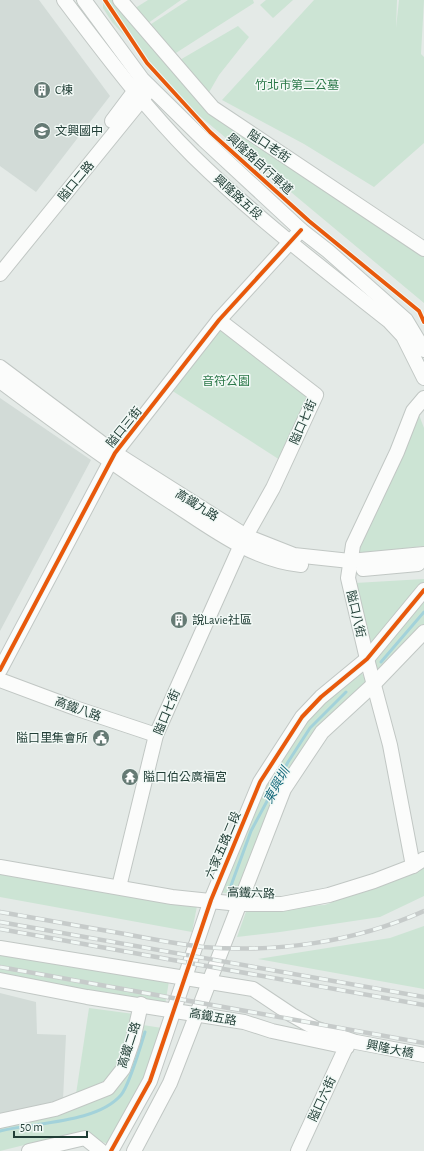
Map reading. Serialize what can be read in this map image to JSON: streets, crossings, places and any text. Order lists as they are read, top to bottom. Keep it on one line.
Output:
{"streets":{"street":["隘口老街","隘口二路","興隆路五段","隘口七街","隘口三街","高鐵九路","隘口八街","高鐵八路","六家五路二段","高鐵六路","高鐵五路","高鐵二路","興隆大橋","隘口六街"],"cycle path":["興隆路自行車道"]},"crossings":[["隘口二路","興隆路五段"],["興隆路五段","隘口三街"],["隘口七街","隘口三街"],["隘口七街","高鐵九路"],["隘口七街","高鐵八路"],["隘口七街","高鐵六路"],["隘口三街","高鐵九路"],["高鐵九路","隘口八街"],["隘口八街","六家五路二段"],["隘口八街","高鐵六路"],["六家五路二段","高鐵六路"],["六家五路二段","高鐵五路"],["高鐵五路","高鐵二路"],["高鐵五路","興隆大橋"],["高鐵五路","隘口六街"],["興隆大橋","隘口六街"]],"water":["東興圳"],"parks":["竹北市第二公墓","音符公園"],"places":{"building":["C棟","說Lavie社區"],"school or university":["文興國中"],"public building":["隘口里集會所"],"temple":["隘口伯公廣福宮"]},"scale_bar":"50 m"}
